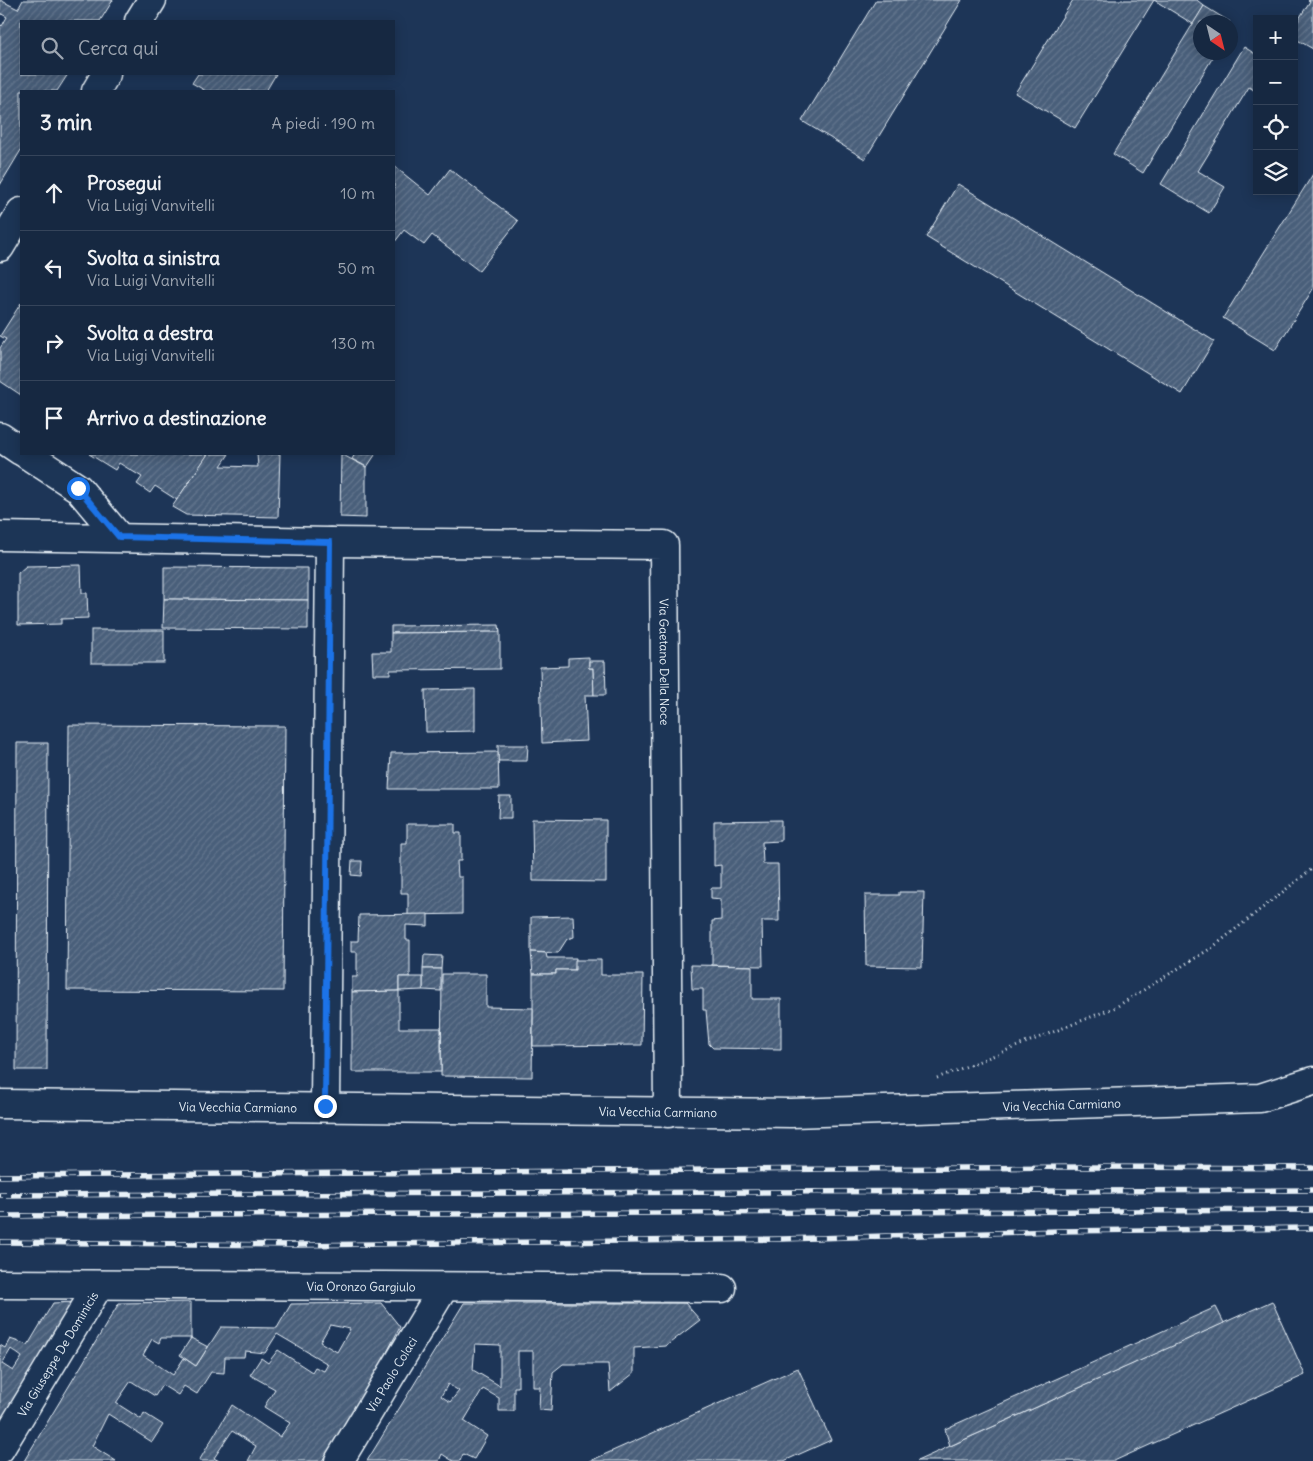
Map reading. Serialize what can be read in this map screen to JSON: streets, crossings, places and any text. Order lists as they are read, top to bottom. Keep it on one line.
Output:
{"streets":{"street":["Via Gaetano Della Noce","Via Vecchia Carmiano","Via Oronzo Gargiulo","Via Giuseppe De Dominicis","Via Paolo Colaci"]},"crossings":[["Via Gaetano Della Noce","Via Vecchia Carmiano"],["Via Oronzo Gargiulo","Via Giuseppe De Dominicis"],["Via Oronzo Gargiulo","Via Paolo Colaci"]],"north":"bottom right","page":{"map_buttons":["+","−"],"search":"Cerca qui","heading":["3 min","A piedi · 190 m"],"list":[["Prosegui","Via Luigi Vanvitelli","10 m"],["Svolta a sinistra","Via Luigi Vanvitelli","50 m"],["Svolta a destra","Via Luigi Vanvitelli","130 m"],"Arrivo a destinazione"]}}
